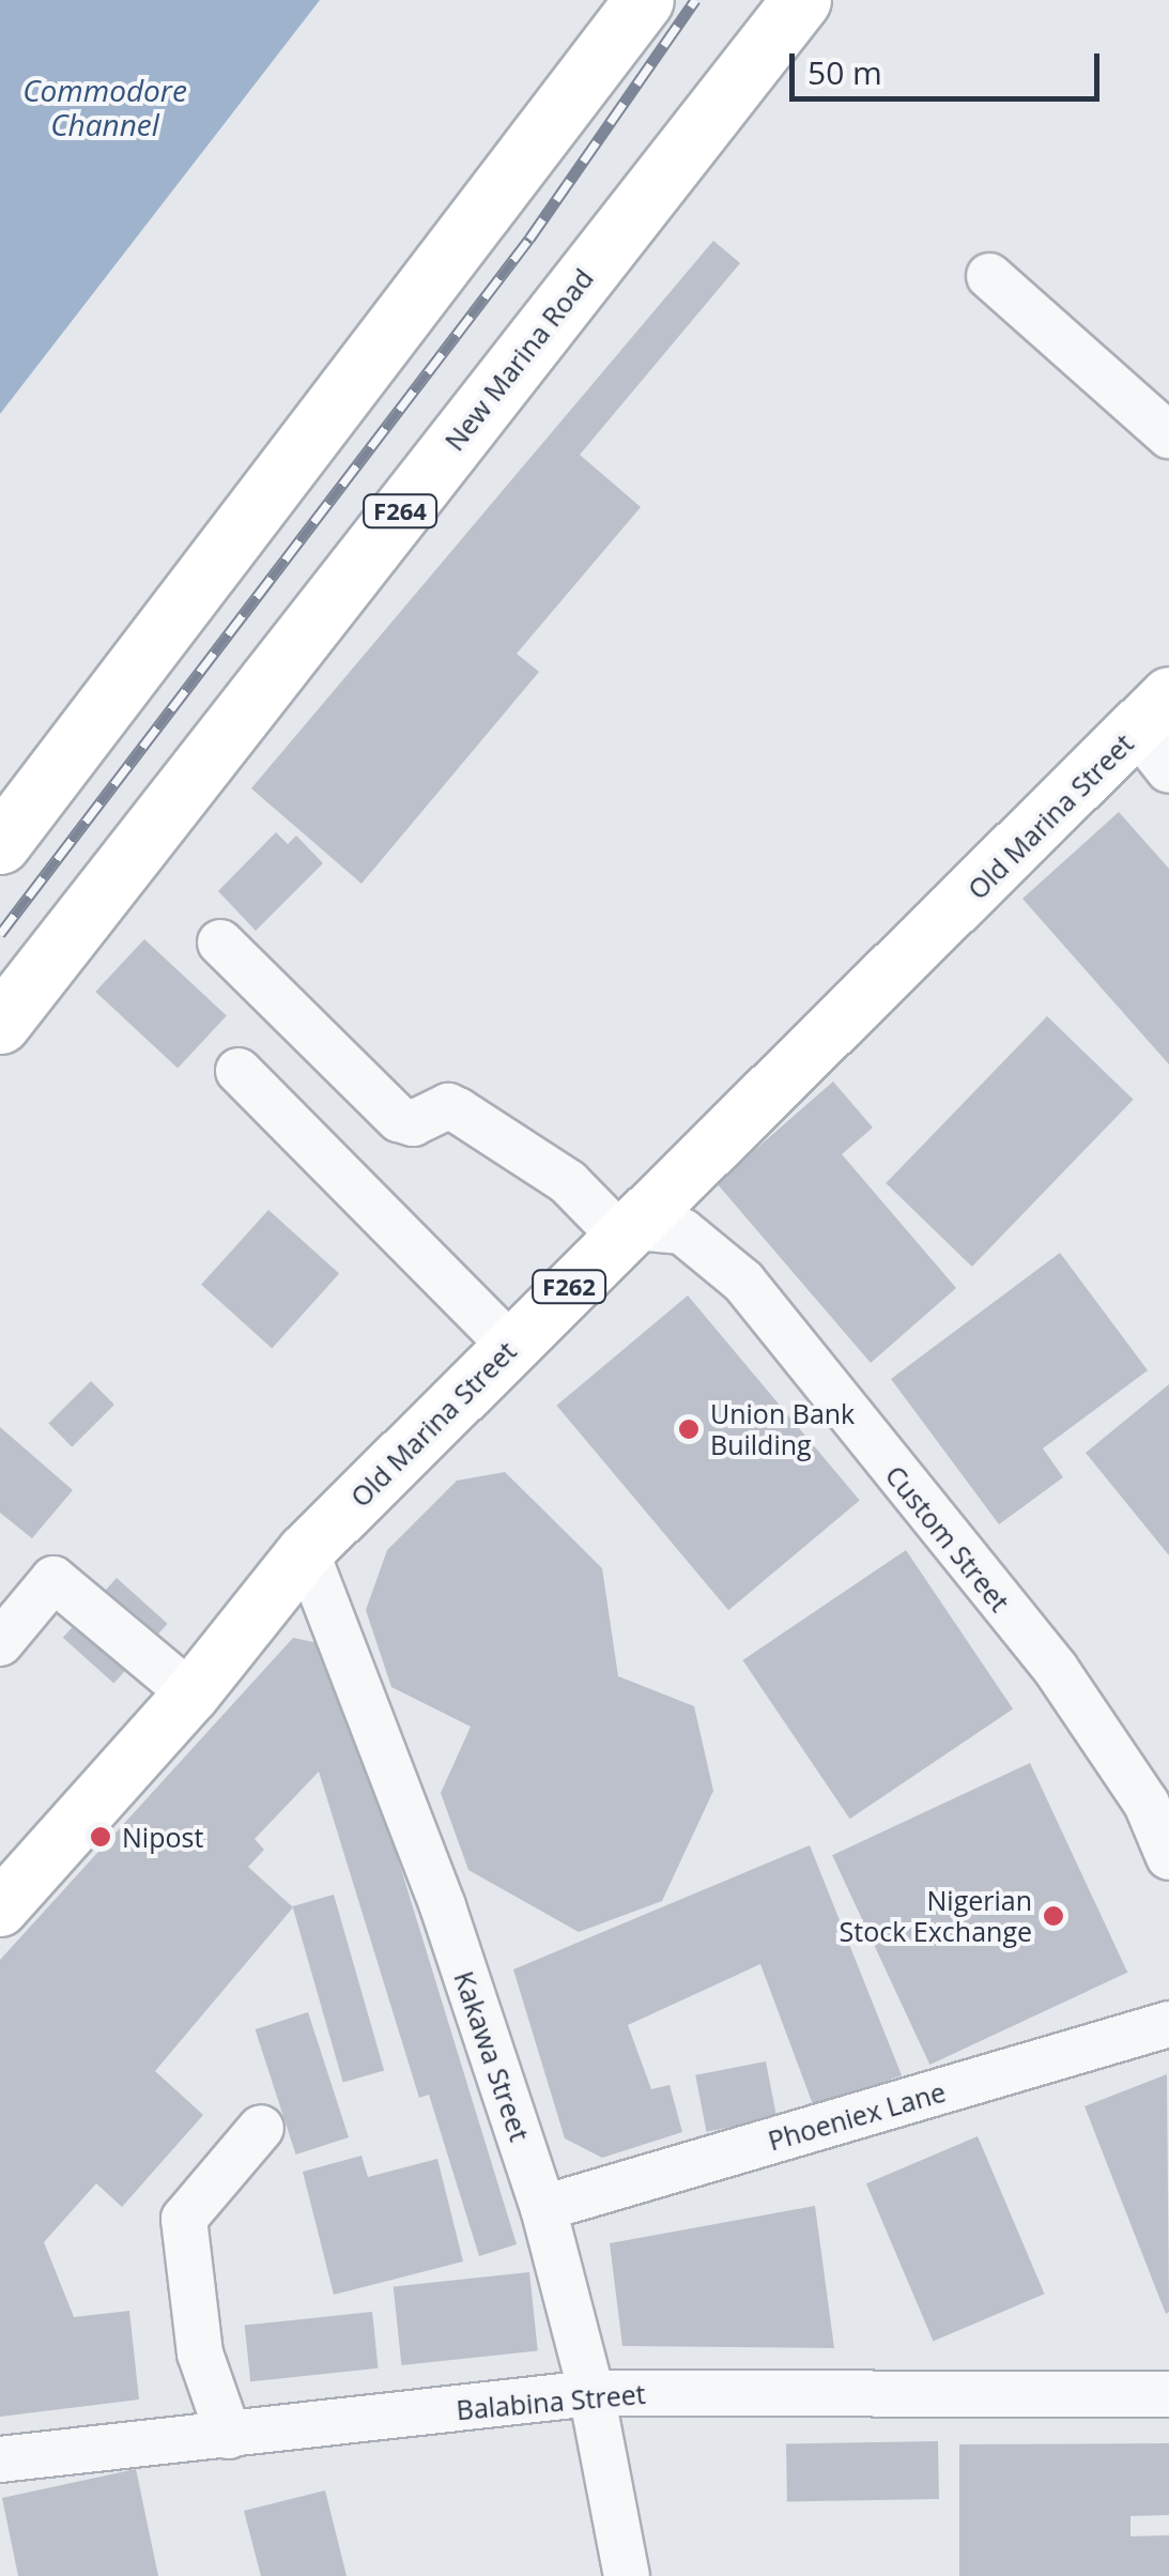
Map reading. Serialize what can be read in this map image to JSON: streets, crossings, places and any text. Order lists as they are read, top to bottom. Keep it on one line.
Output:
{"streets":{"highway":["New Marina Road","F264"],"main road":["Old Marina Street","F262"],"street":["Custom Street","Kakawa Street","Phoeniex Lane","Balabina Street"]},"crossings":[["Old Marina Street","Custom Street"],["Old Marina Street","Kakawa Street"],["Kakawa Street","Phoeniex Lane"],["Kakawa Street","Balabina Street"]],"water":["Commodore Channel"],"places":["Union Bank Building","Nipost","Nigerian Stock Exchange"],"scale_bar":"50 m"}
